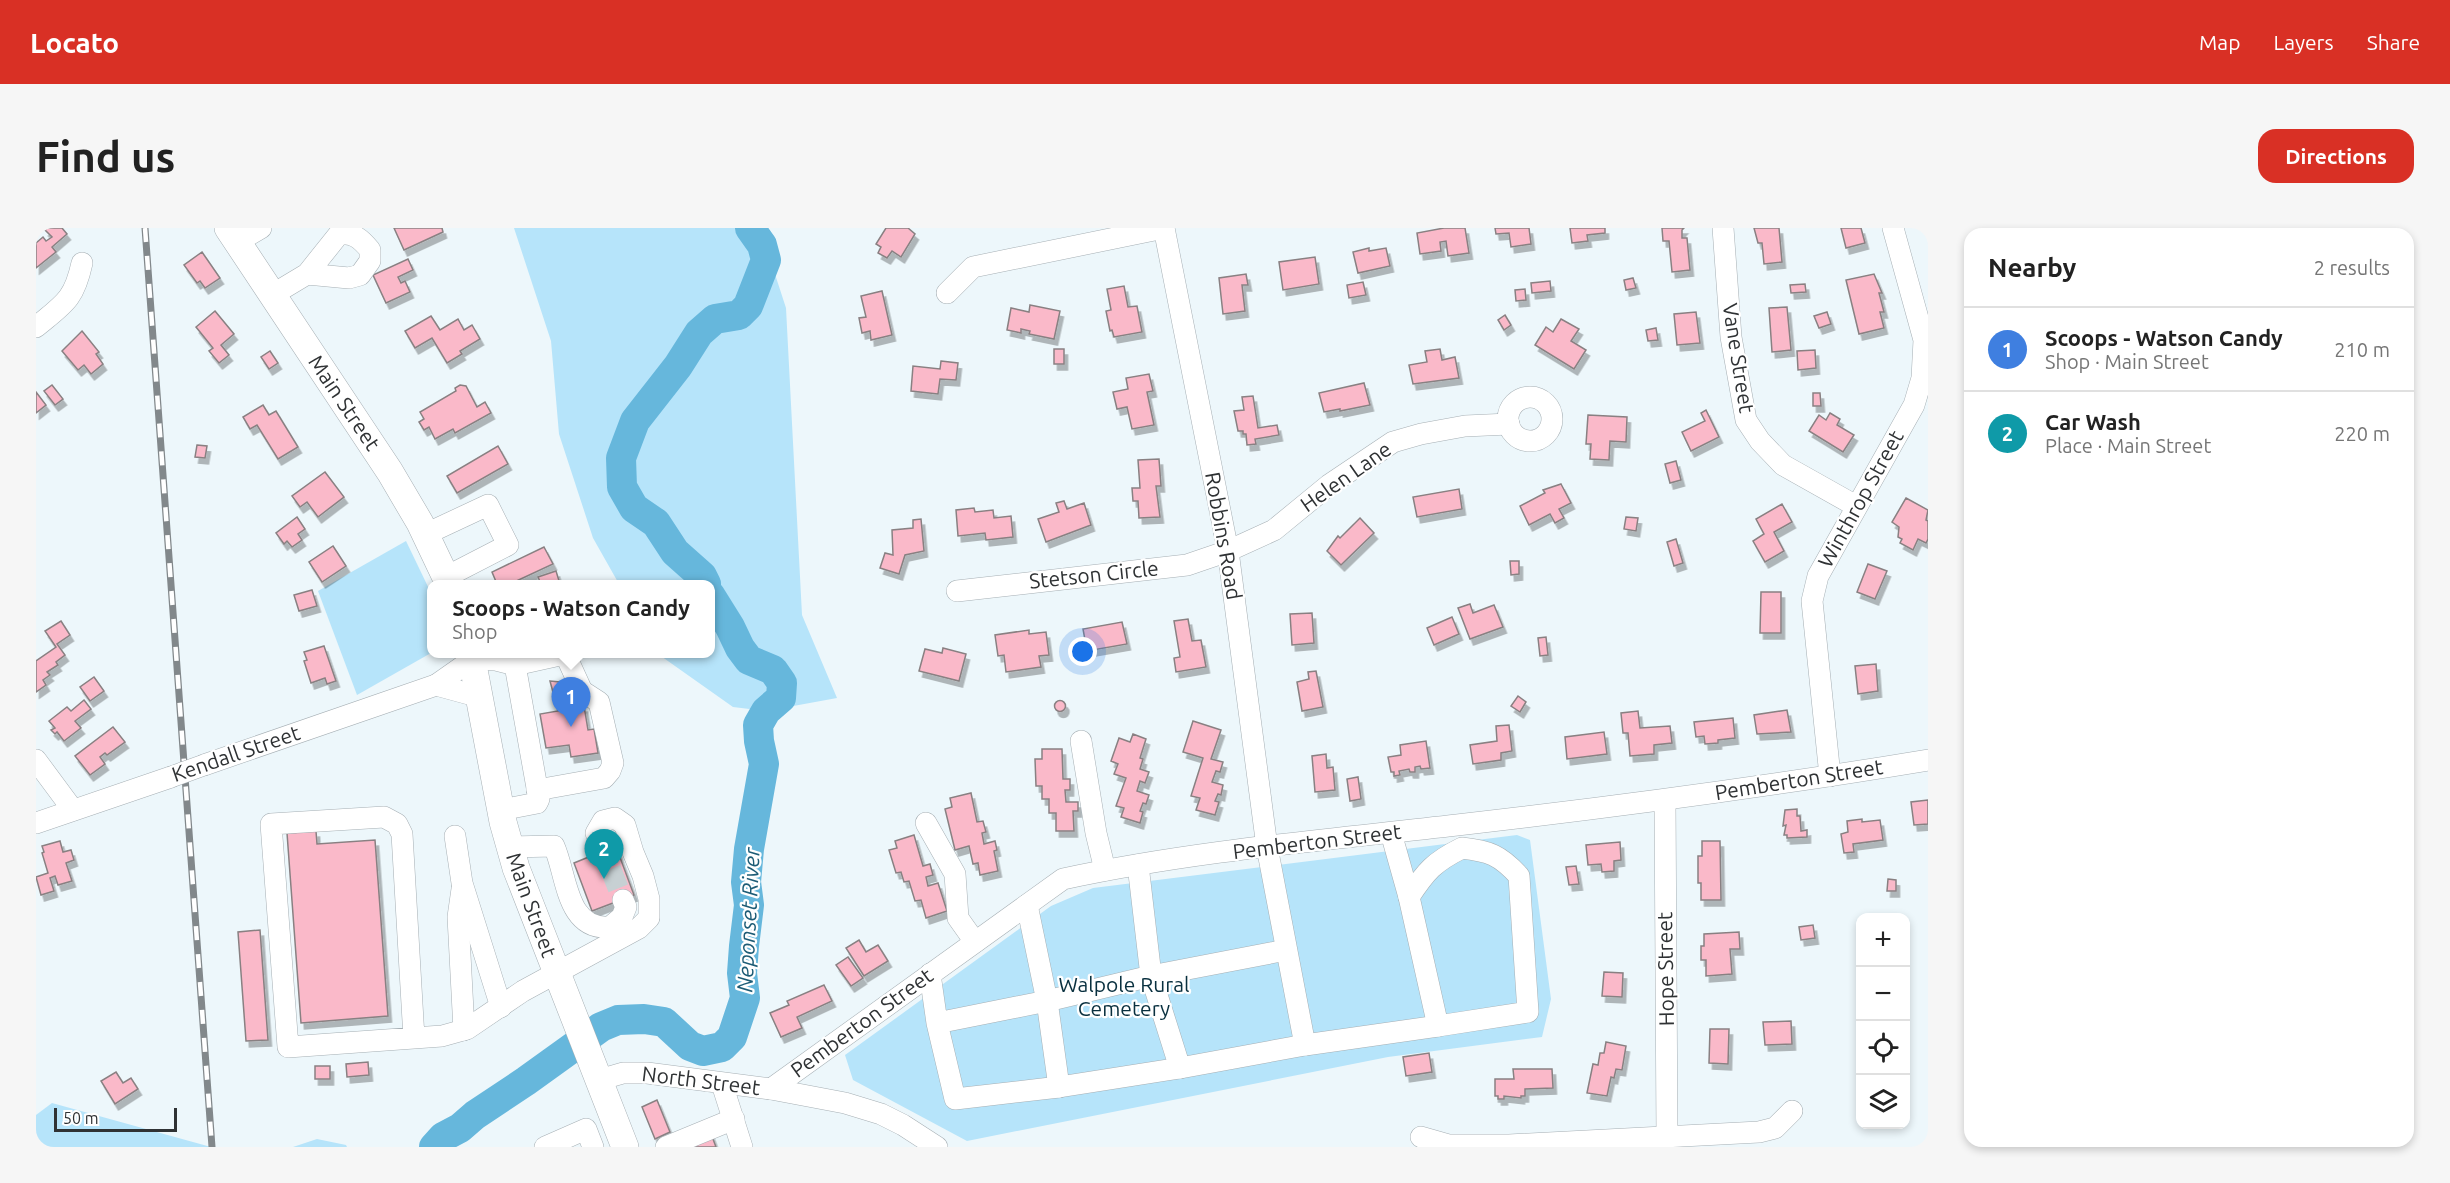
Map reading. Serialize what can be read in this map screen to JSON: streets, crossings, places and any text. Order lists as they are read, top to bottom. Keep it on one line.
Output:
{"streets":{"main road":["Main Street"],"street":["Vane Street","Helen Lane","Winthrop Street","Robbins Road","Stetson Circle","Kendall Street","Pemberton Street","Hope Street","North Street"]},"crossings":[["Vane Street","Winthrop Street"],["Main Street","North Street"],["Helen Lane","Robbins Road"],["Helen Lane","Stetson Circle"],["Winthrop Street","Pemberton Street"],["Robbins Road","Stetson Circle"],["Robbins Road","Pemberton Street"],["Pemberton Street","Hope Street"],["Pemberton Street","North Street"]],"water":["Neponset River"],"parks":["Walpole Rural Cemetery"],"scale_bar":"50 m","page":{"header":"Locato","nav":["Map","Layers","Share"],"buttons":"Directions","title":"Find us","heading":["Nearby","2 results"],"list":[{"mark":"1","name":"Scoops - Watson Candy","note":"Shop · Main Street","value":"210 m"},{"mark":"2","name":"Car Wash","note":"Place · Main Street","value":"220 m"}],"popup":["Scoops - Watson Candy","Shop"],"pins":["1","2"],"map_buttons":["+","−"],"scale":"50 m"}}
